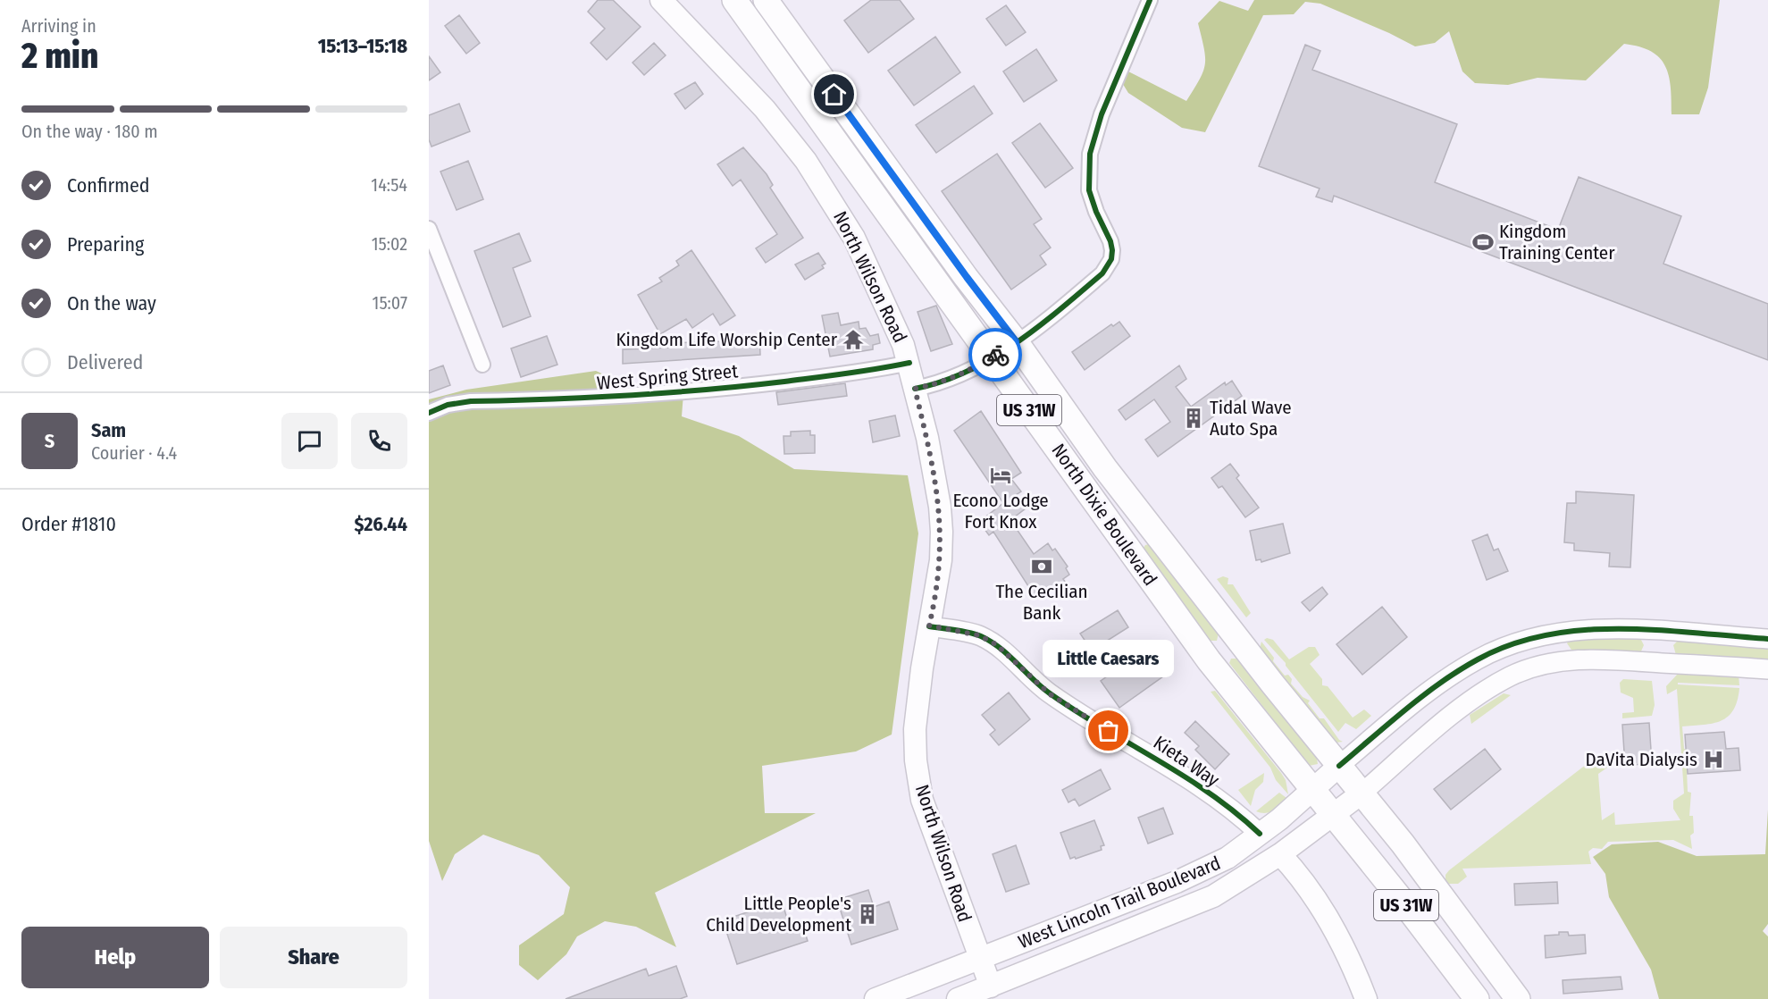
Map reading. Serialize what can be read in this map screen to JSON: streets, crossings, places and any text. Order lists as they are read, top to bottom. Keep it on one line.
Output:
{"streets":{"highway":["US 31W","North Dixie Boulevard"],"main road":["North Wilson Road","West Lincoln Trail Boulevard"],"street":["West Spring Street","Kieta Way"]},"crossings":[["North Wilson Road","West Spring Street"],["North Wilson Road","Kieta Way"],["North Wilson Road","West Lincoln Trail Boulevard"],["US 31W","North Dixie Boulevard"],["US 31W","West Lincoln Trail Boulevard"],["North Dixie Boulevard","West Lincoln Trail Boulevard"],["Kieta Way","West Lincoln Trail Boulevard"]],"places":{"sports":["Kingdom Training Center"],"temple":["Kingdom Life Worship Center"],"building":["Tidal Wave Auto Spa","Little People's Child Development"],"hotel":["Econo Lodge Fort Knox"],"bank":["The Cecilian Bank"],"other":["Little Caesars"],"hospital":["DaVita Dialysis"]},"page":{"heading":["2 min","Arriving in","15:13–15:18"],"panel":["Sam","Courier · 4.4","Order #1810","$26.44"],"bar":"On the way · 180 m","list":[["Confirmed","14:54"],["Preparing","15:02"],["On the way","15:07"],"Delivered"],"round":"S","bubble":"Little Caesars","buttons":["Help","Share"]}}
